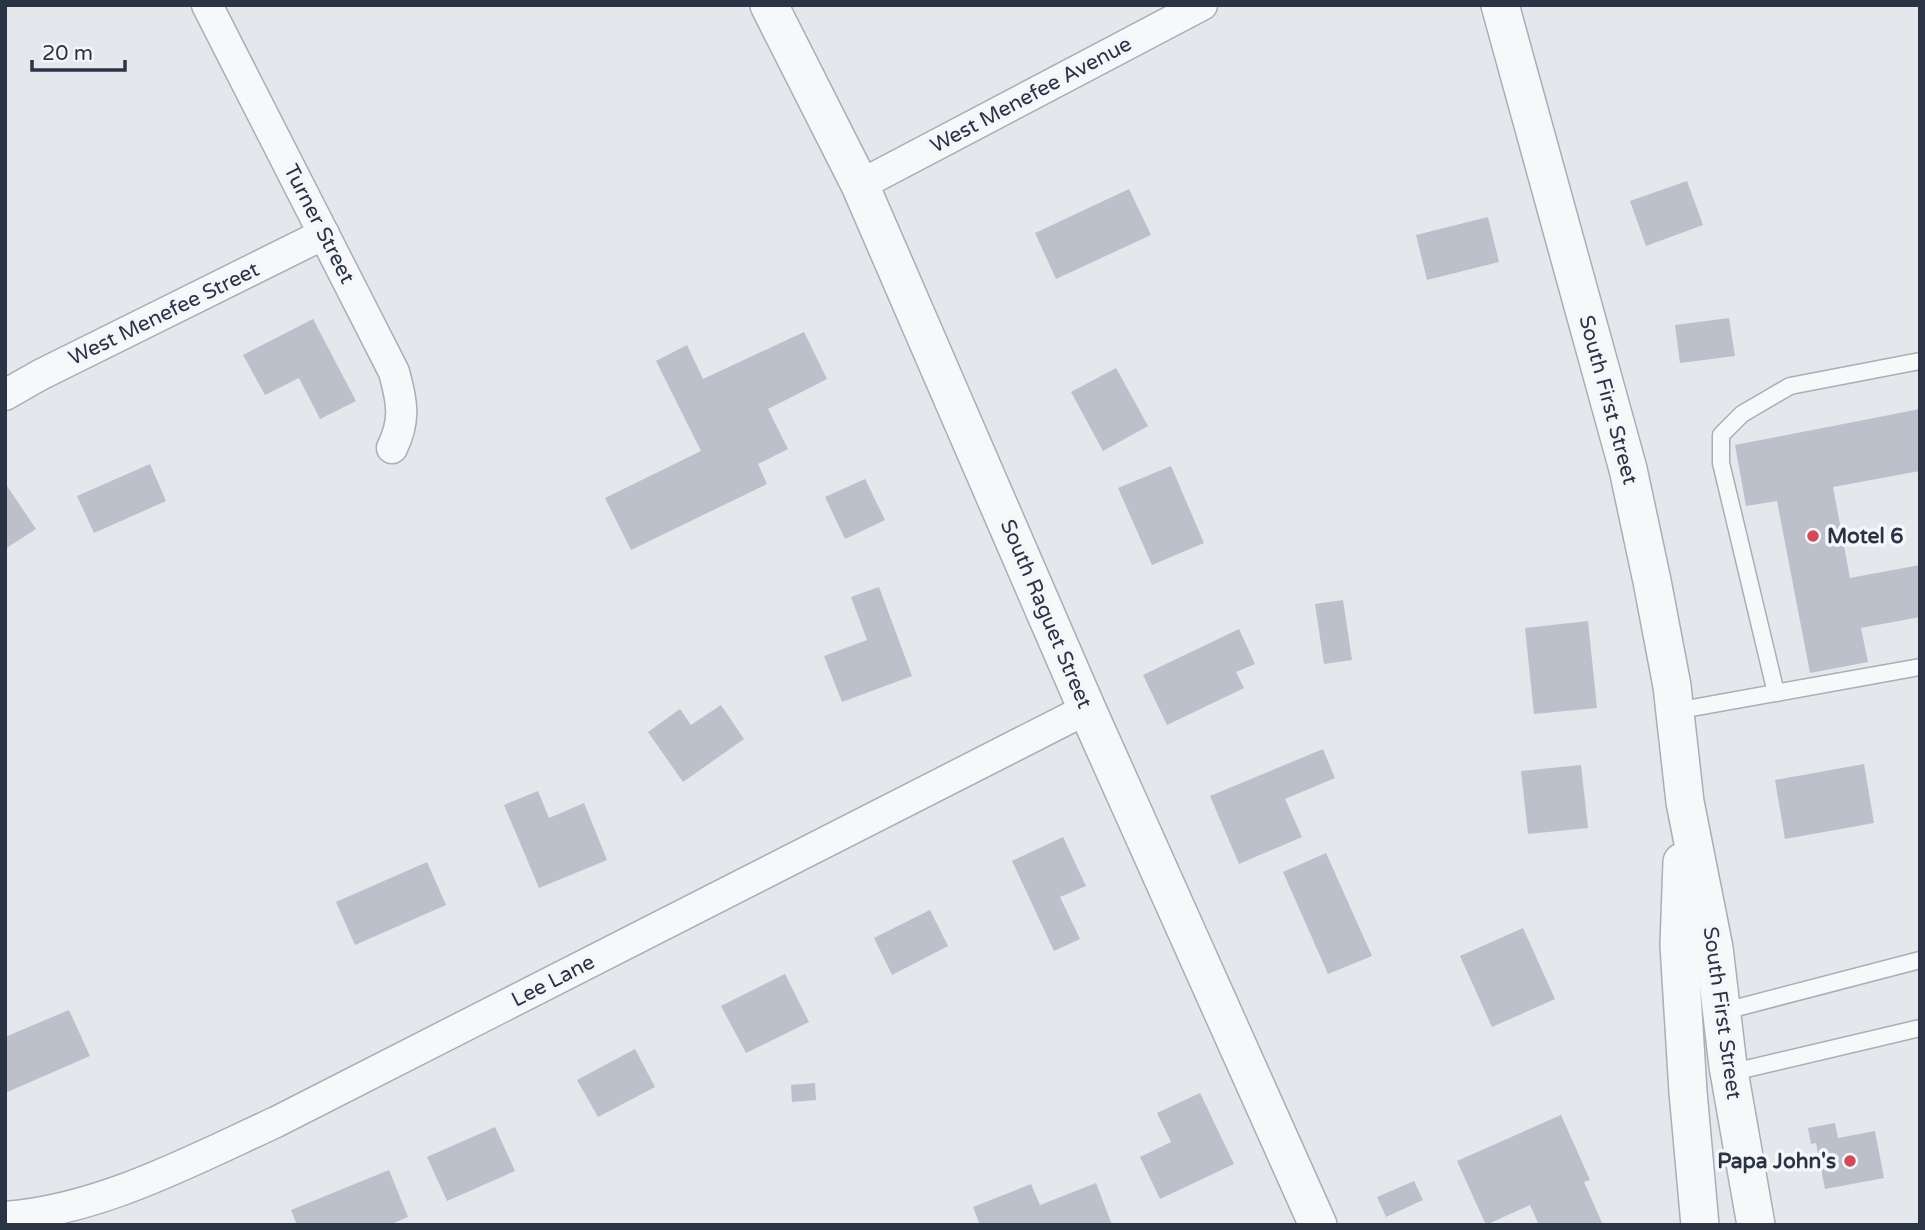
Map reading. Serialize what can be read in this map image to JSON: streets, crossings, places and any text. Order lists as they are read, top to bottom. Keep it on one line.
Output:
{"streets":{"street":["West Menefee Avenue","Turner Street","West Menefee Street","South First Street","South Raguet Street","Lee Lane"]},"crossings":[["West Menefee Avenue","South Raguet Street"],["Turner Street","West Menefee Street"],["South Raguet Street","Lee Lane"]],"places":["Motel 6","Papa John's"],"scale_bar":"20 m"}
